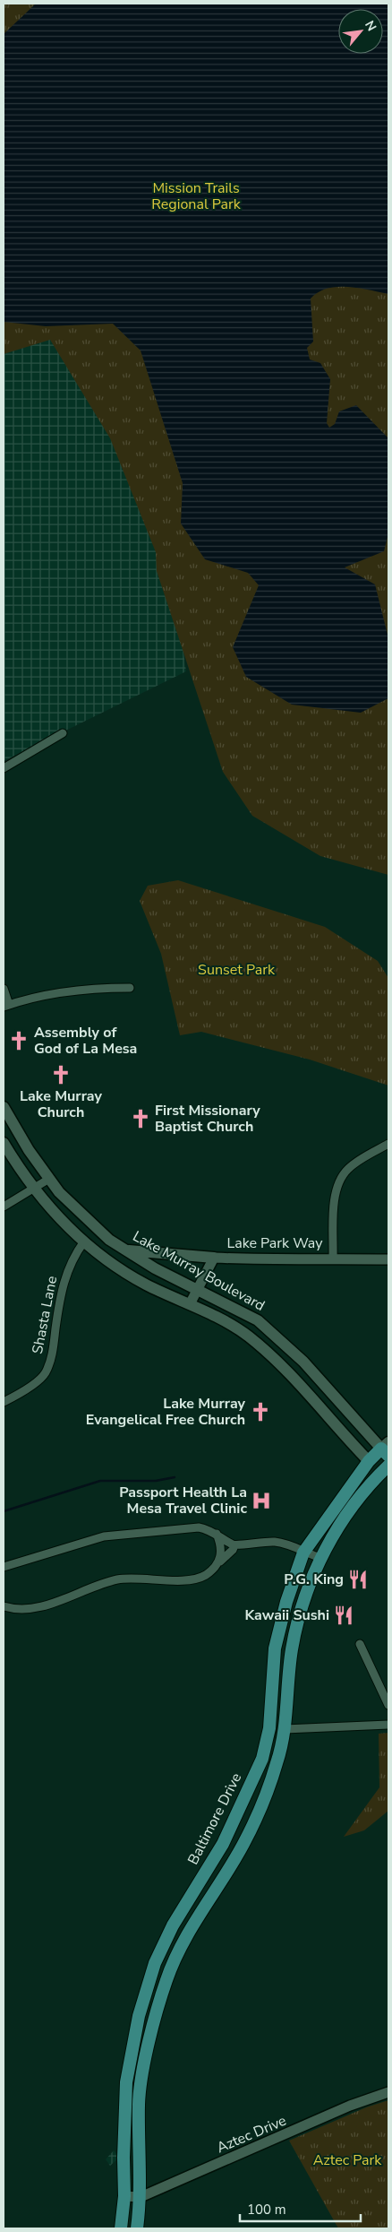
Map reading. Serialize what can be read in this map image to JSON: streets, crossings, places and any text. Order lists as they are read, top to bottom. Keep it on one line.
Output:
{"streets":{"main road":["Lake Murray Boulevard","Baltimore Drive"],"street":["Lake Park Way","Shasta Lane","Aztec Drive"]},"crossings":[["Lake Park Way","Lake Murray Boulevard"],["Lake Murray Boulevard","Baltimore Drive"],["Baltimore Drive","Aztec Drive"]],"parks":["Mission Trails Regional Park","Sunset Park","Aztec Park"],"places":{"church":["Assembly of God of La Mesa","Lake Murray Church","First Missionary Baptist Church","Lake Murray Evangelical Free Church"],"hospital":["Passport Health La Mesa Travel Clinic"],"restaurant":["P.G. King","Kawaii Sushi"]},"scale_bar":"100 m","north":"top right"}
